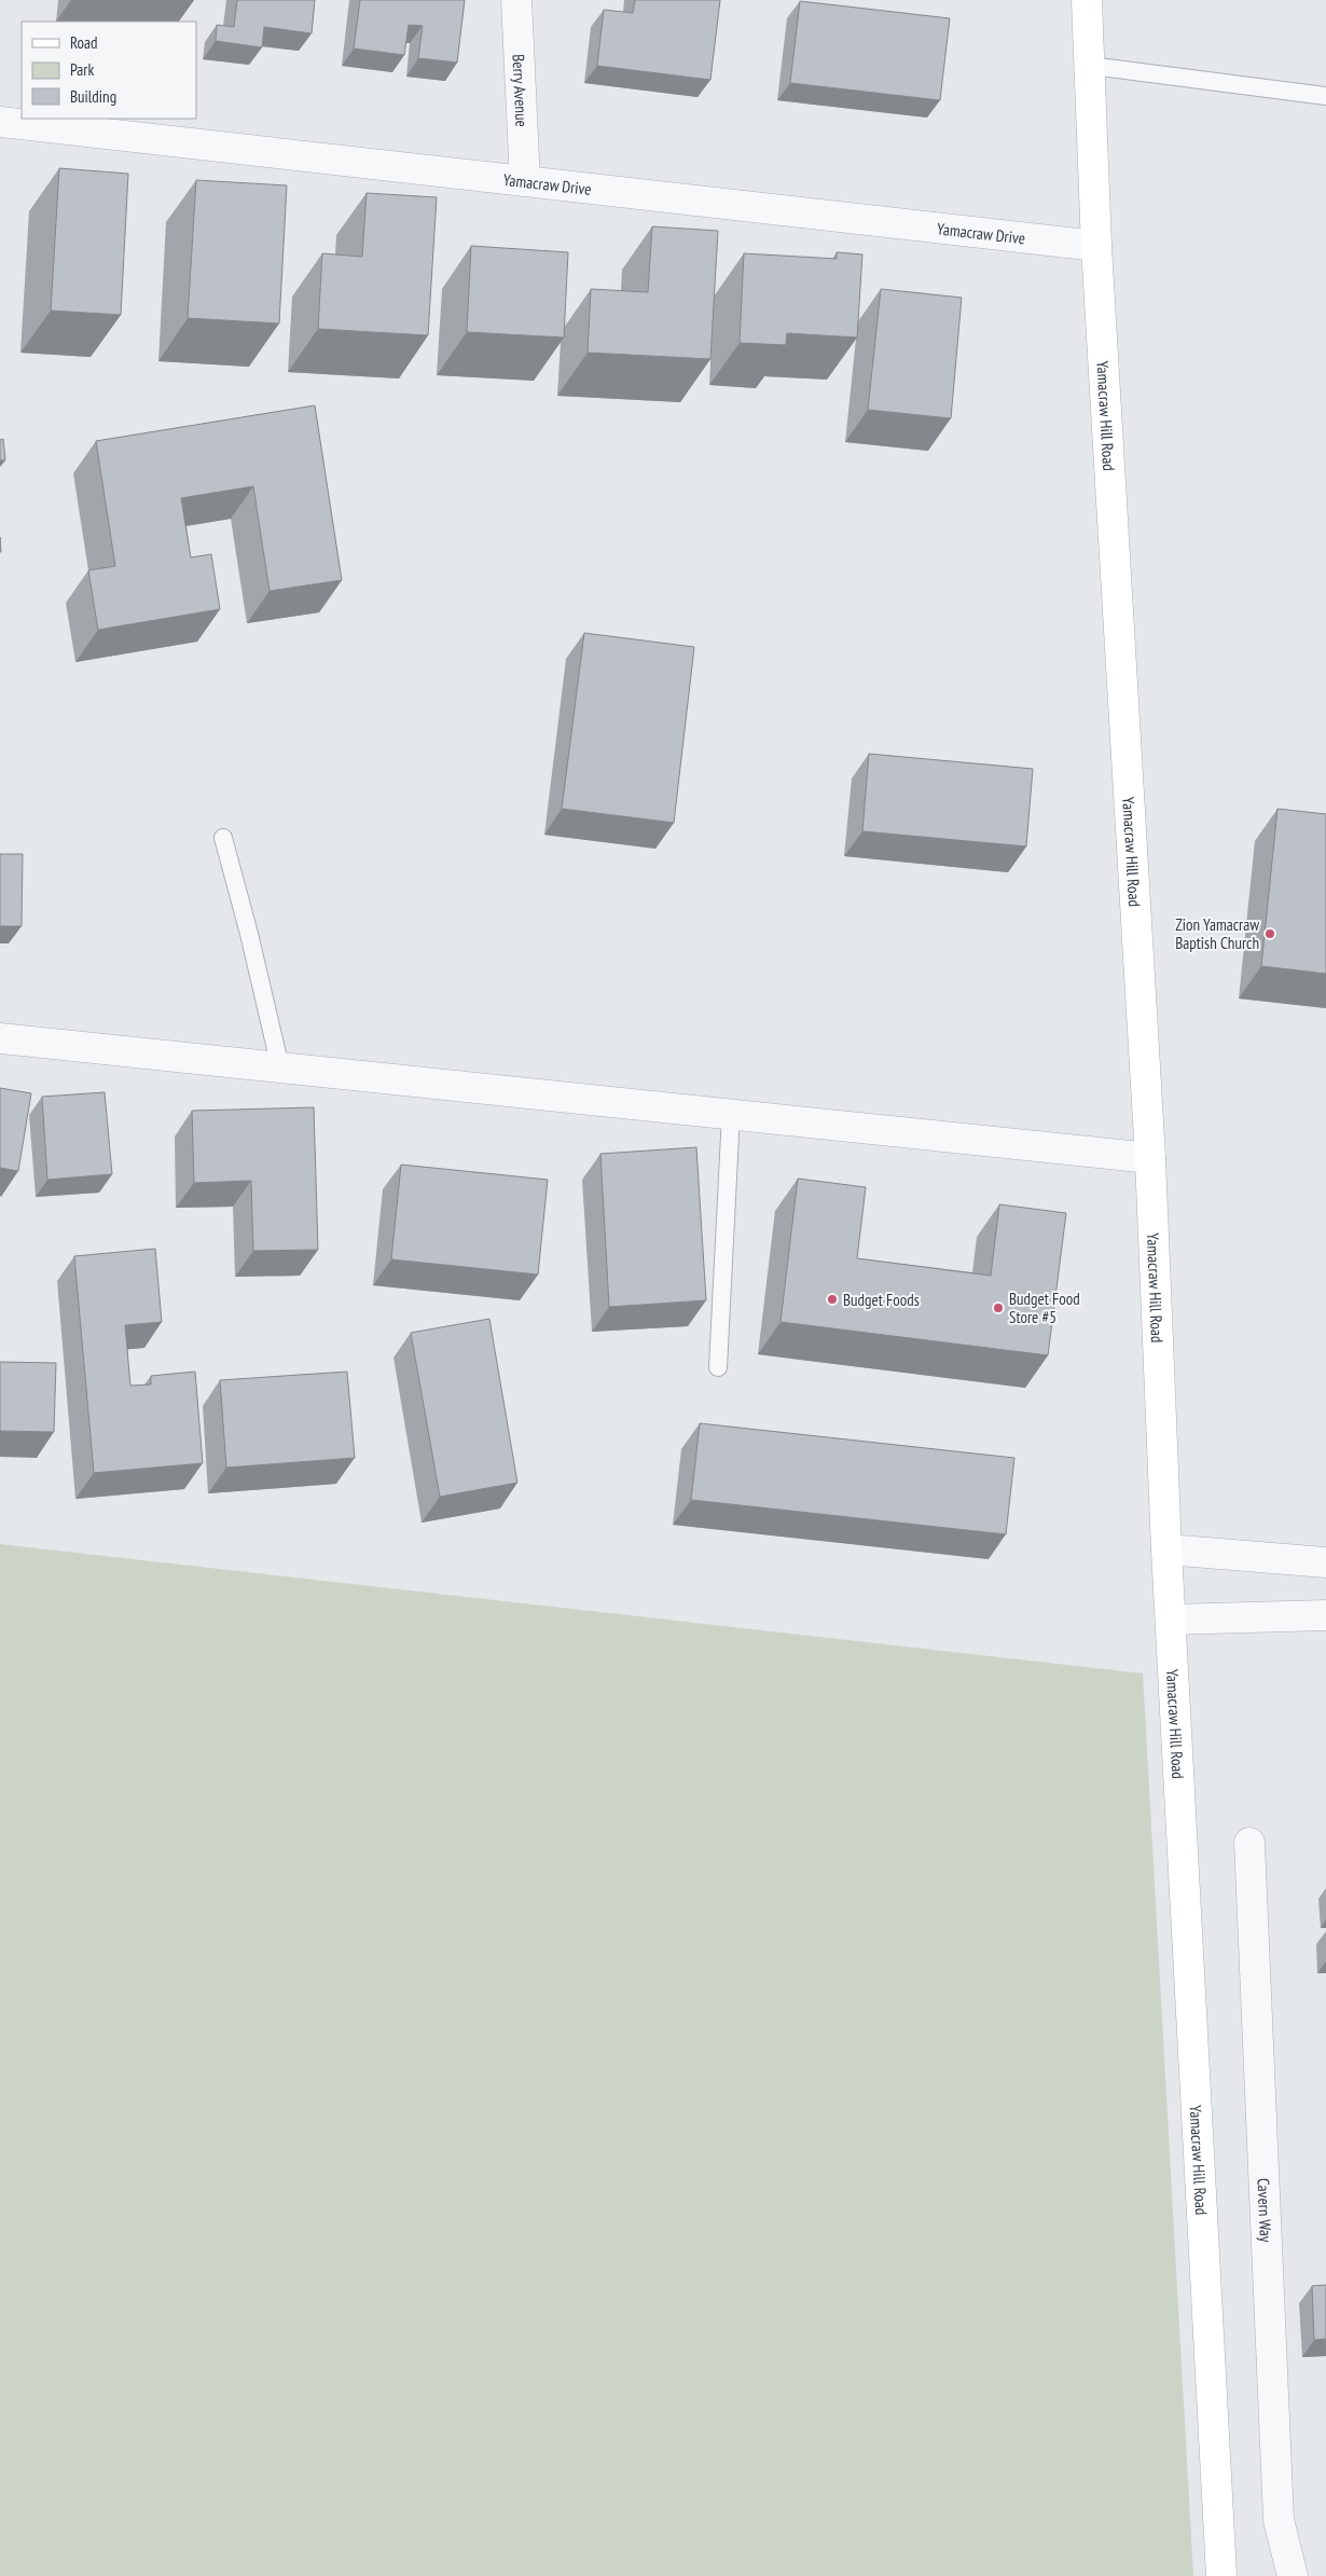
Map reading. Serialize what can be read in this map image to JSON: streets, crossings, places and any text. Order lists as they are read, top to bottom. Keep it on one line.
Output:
{"streets":{"main road":["Yamacraw Hill Road"],"street":["Berry Avenue","Yamacraw Drive","Cavern Way"]},"crossings":[["Berry Avenue","Yamacraw Drive"],["Yamacraw Drive","Yamacraw Hill Road"]],"places":["Zion Yamacraw Baptish Church","Budget Foods","Budget Food Store #5"],"legend":["Road","Park","Building"]}
